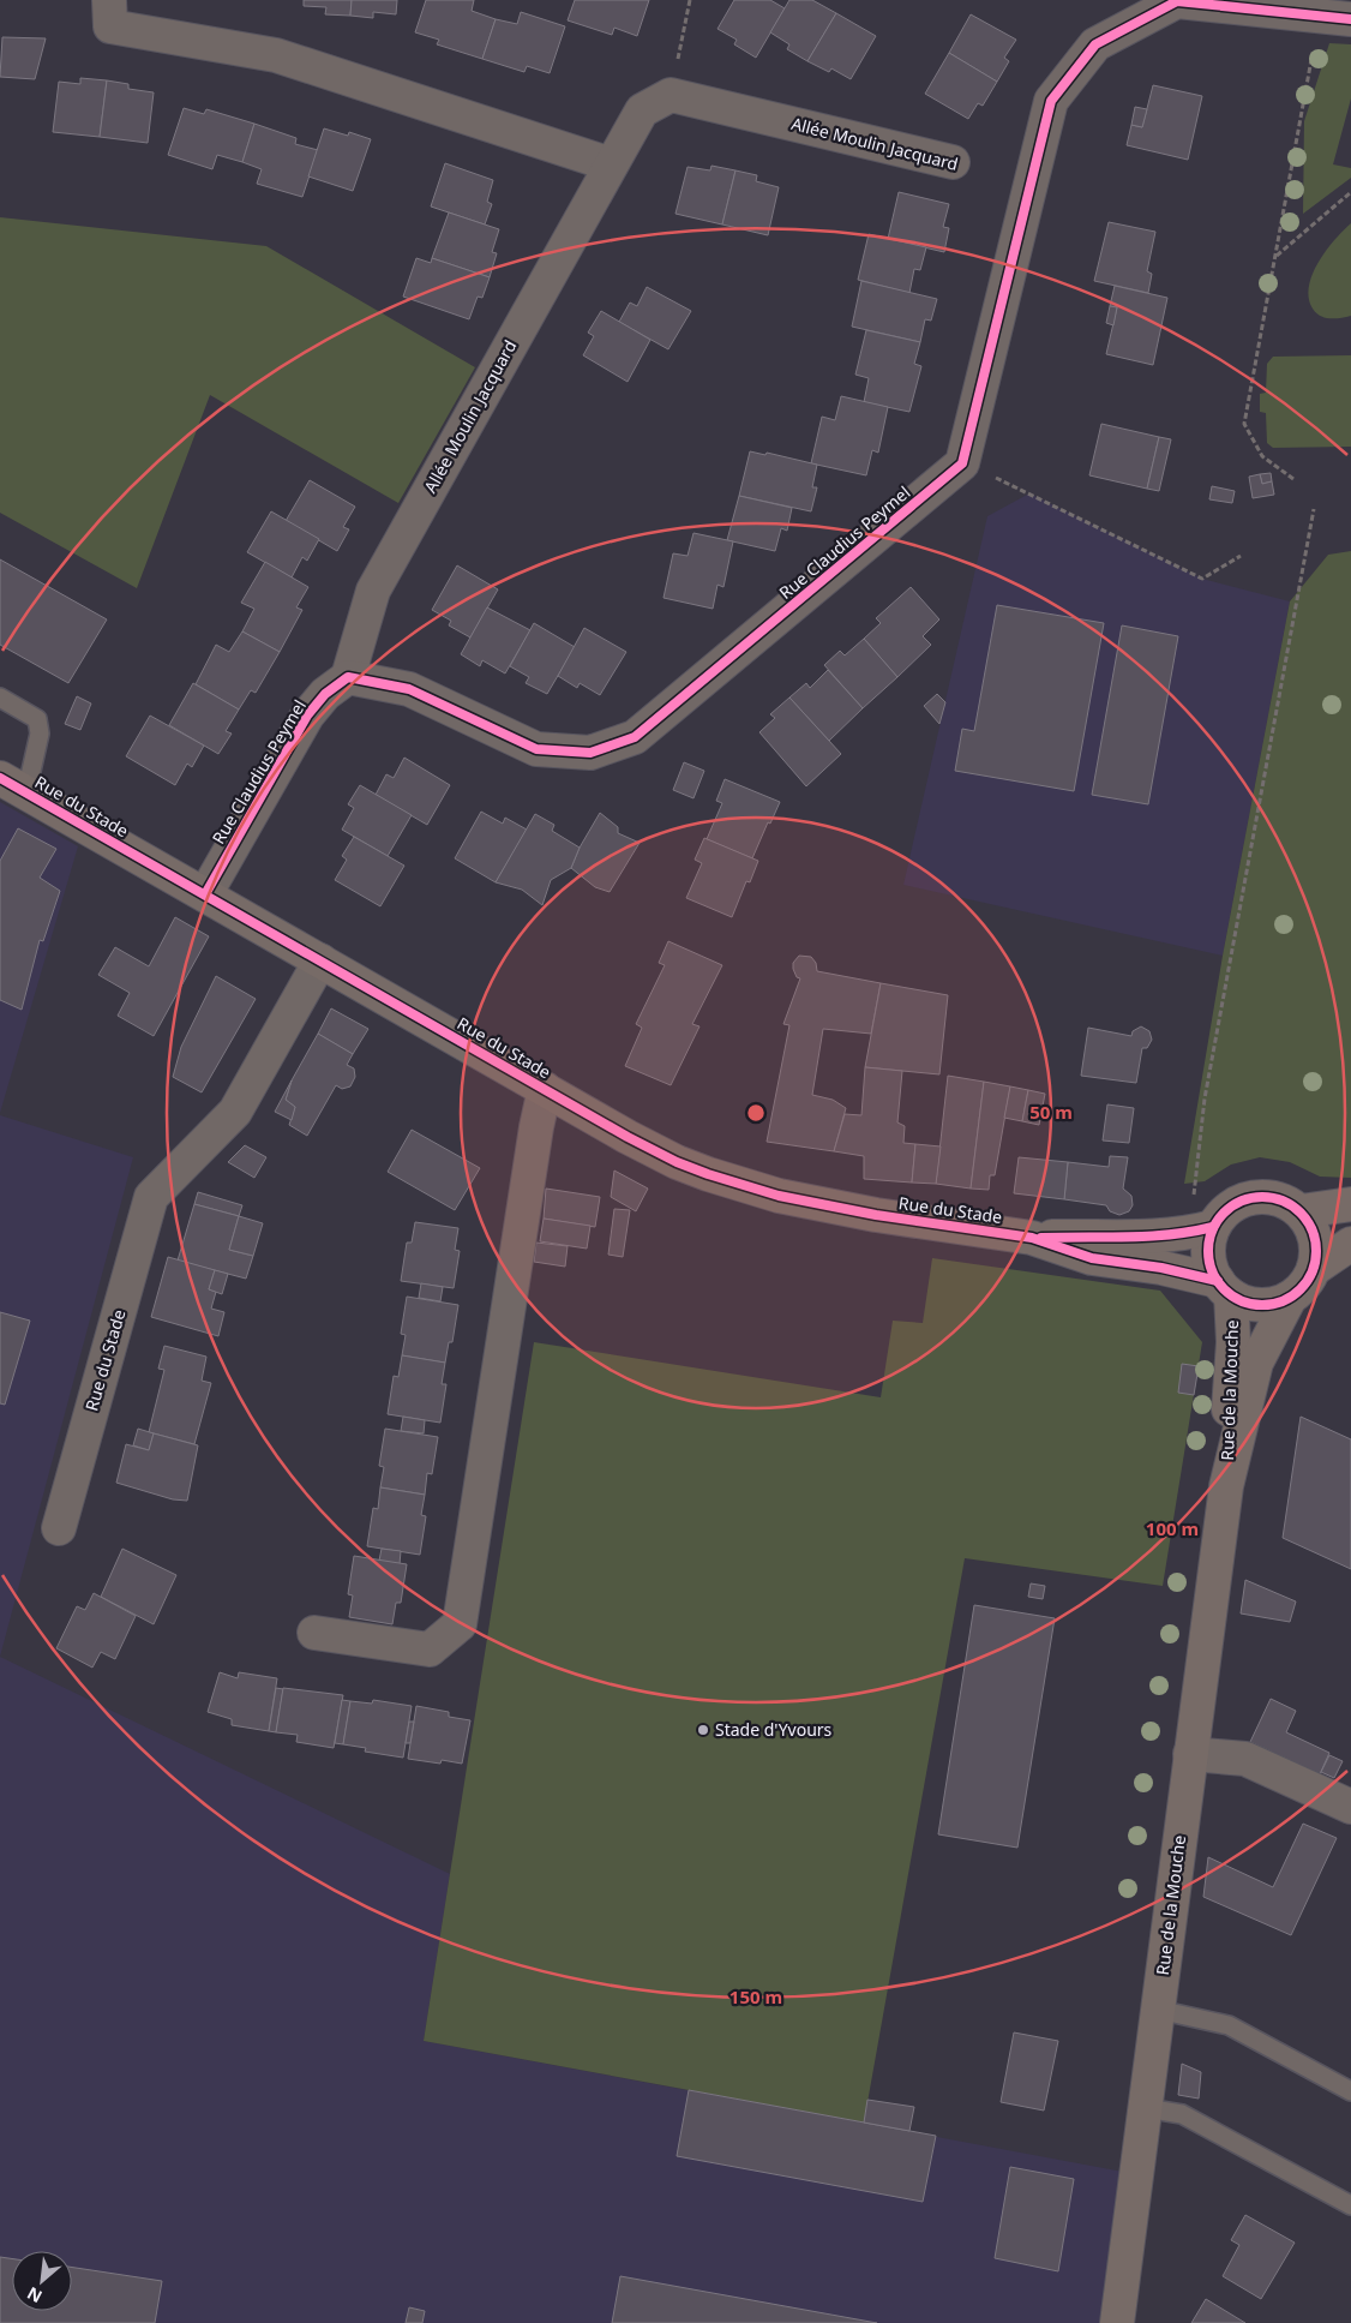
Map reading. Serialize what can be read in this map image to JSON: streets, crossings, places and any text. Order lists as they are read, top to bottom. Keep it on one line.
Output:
{"streets":{"street":["Allée Moulin Jacquard","Rue Claudius Peymel","Rue du Stade","Rue de la Mouche"]},"crossings":[["Allée Moulin Jacquard","Rue Claudius Peymel"],["Rue Claudius Peymel","Rue du Stade"],["Rue du Stade","Rue de la Mouche"]],"places":["Stade d'Yvours"],"north":"bottom left","rings":["50 m","100 m","150 m"]}
